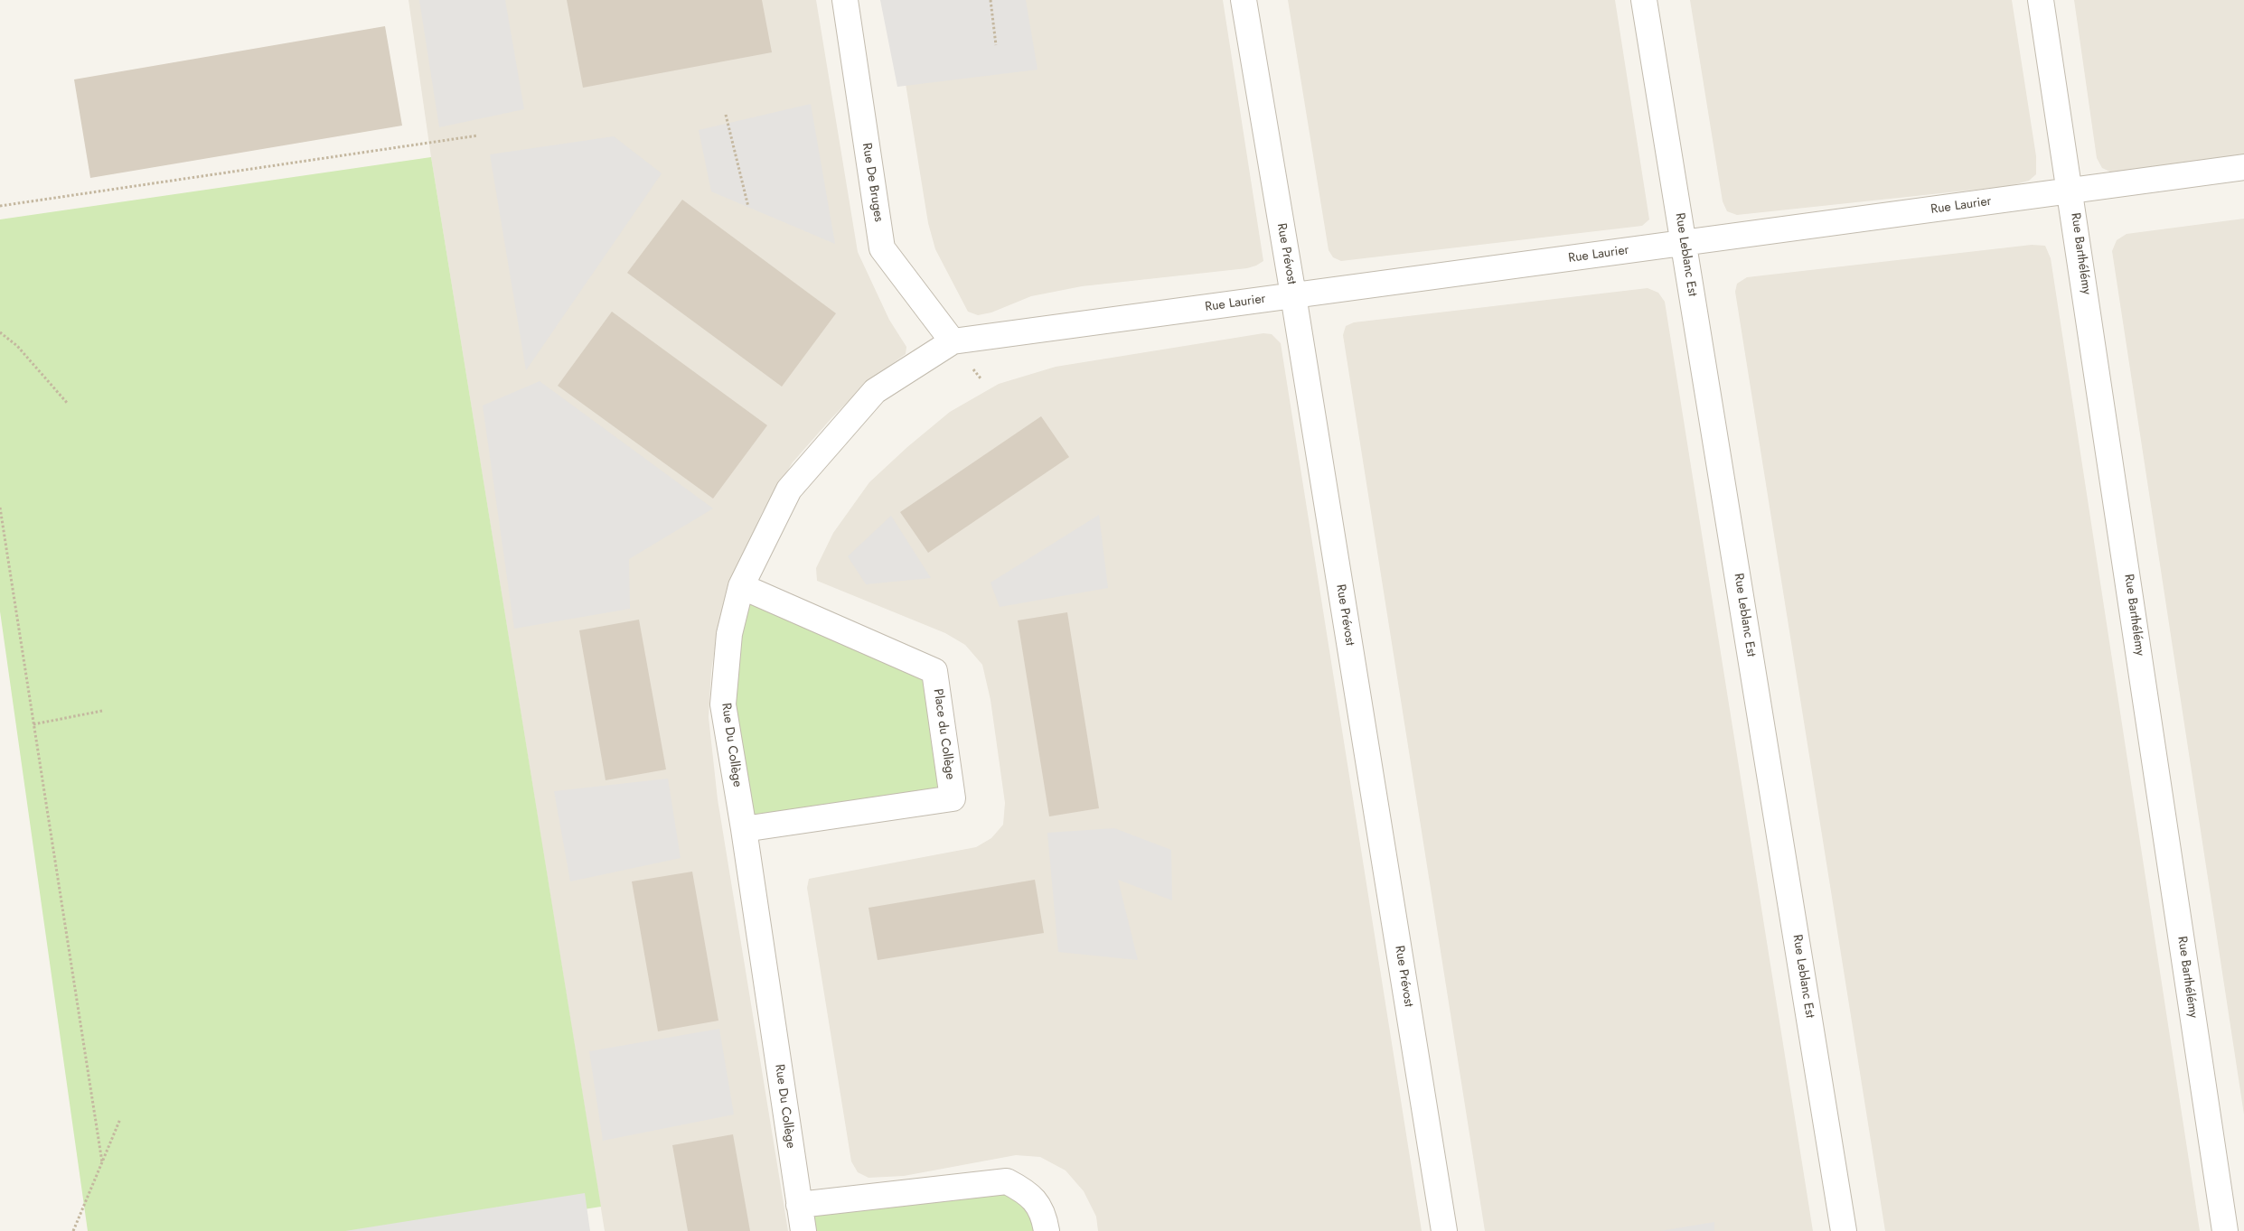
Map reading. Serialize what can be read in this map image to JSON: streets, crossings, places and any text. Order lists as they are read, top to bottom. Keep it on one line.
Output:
{"streets":{"street":["Rue De Bruges","Rue Laurier","Rue Prévost","Rue Barthélémy","Rue Leblanc Est","Place du Collège","Rue Du Collège"]},"crossings":[["Rue De Bruges","Rue Laurier"],["Rue De Bruges","Rue Du Collège"],["Rue Laurier","Rue Prévost"],["Rue Laurier","Rue Barthélémy"],["Rue Laurier","Rue Leblanc Est"],["Rue Laurier","Rue Du Collège"],["Place du Collège","Rue Du Collège"]]}
